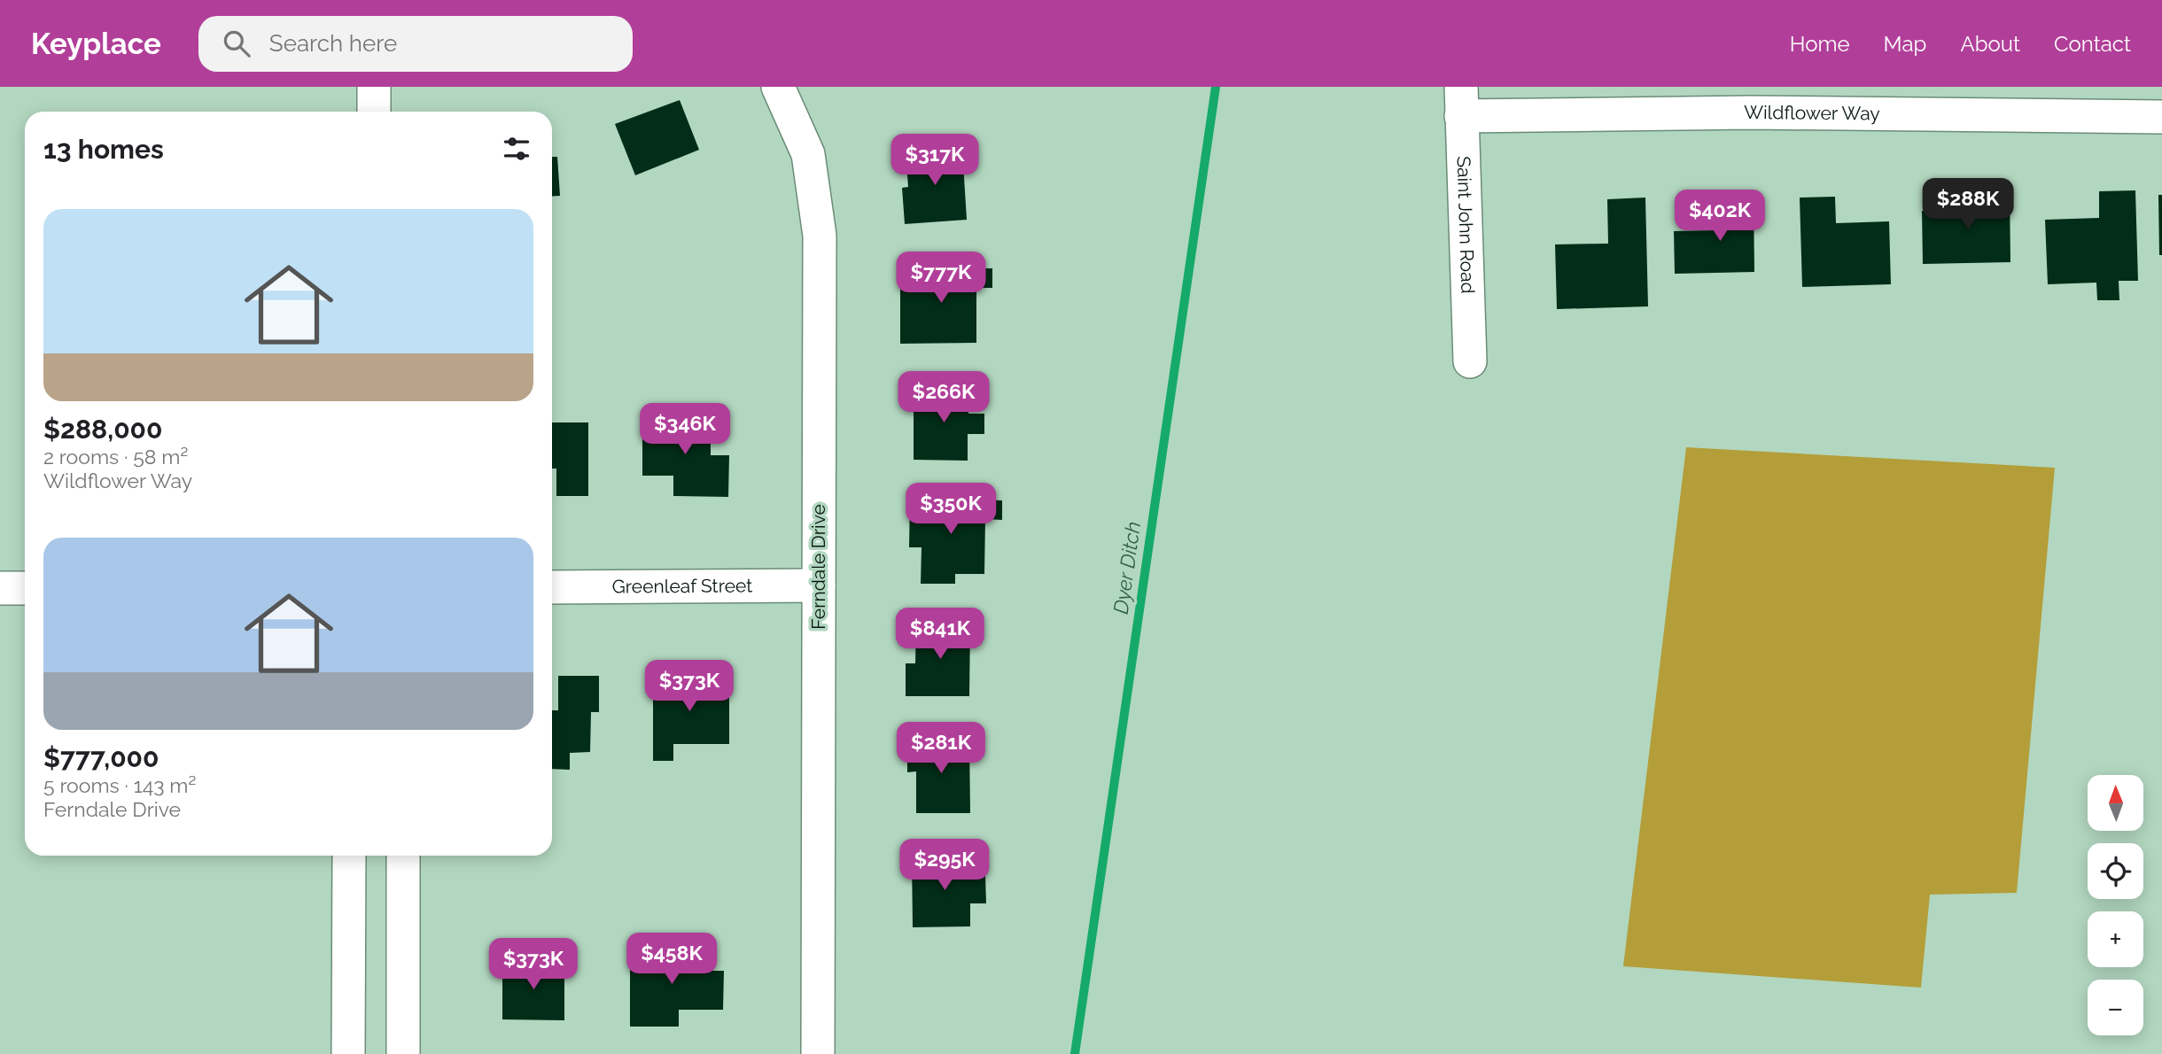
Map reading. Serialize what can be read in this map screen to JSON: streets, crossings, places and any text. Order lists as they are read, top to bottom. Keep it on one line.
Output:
{"streets":{"street":["Wildflower Way","Saint John Road","Ferndale Drive","Greenleaf Street"]},"crossings":[["Wildflower Way","Saint John Road"],["Ferndale Drive","Greenleaf Street"]],"water":["Dyer Ditch"],"north":"top","page":{"header":"Keyplace","search":"Search here","nav":["Home","Map","About","Contact"],"heading":"13 homes","price":["$317K","$288K","$402K","$777K","$266K","$346K","$350K","$841K","$373K","$281K","$295K","$458K","$373K"],"list":[{"name":"$288,000","note":"2 rooms · 58 m² · Wildflower Way"},{"name":"$777,000","note":"5 rooms · 143 m² · Ferndale Drive"}],"map_buttons":["+","−"]}}
